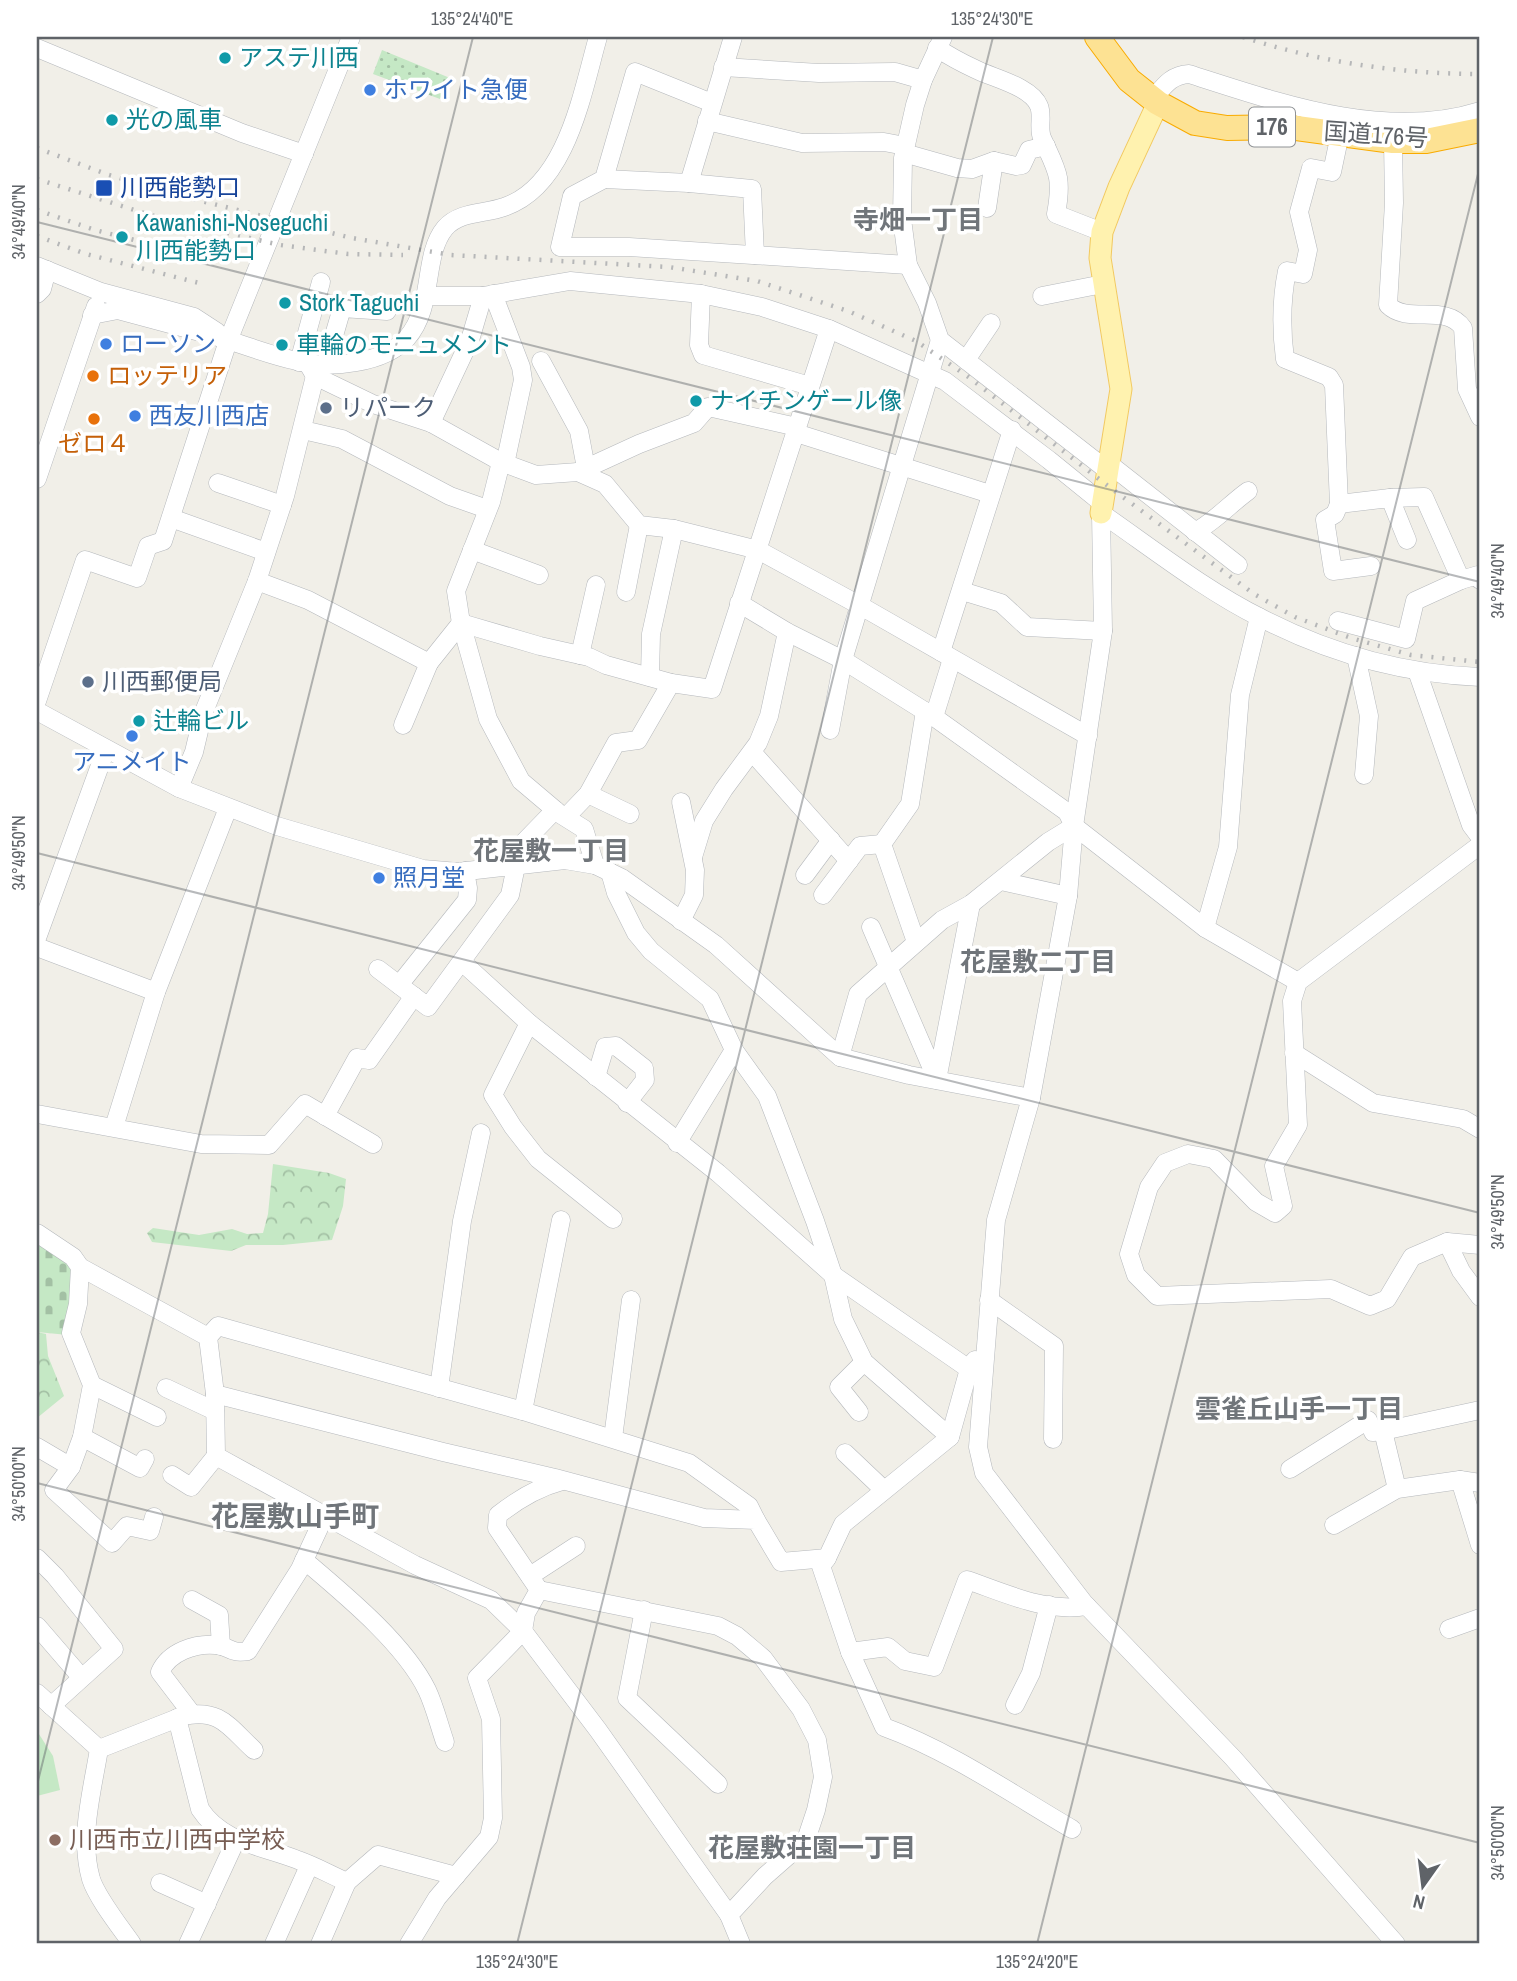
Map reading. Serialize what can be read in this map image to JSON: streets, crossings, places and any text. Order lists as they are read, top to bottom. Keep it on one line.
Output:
{"streets":{"highway":["176","国道176号"]},"districts":["寺畑一丁目","花屋敷一丁目","花屋敷二丁目","雲雀丘山手一丁目","花屋敷山手町","花屋敷荘園一丁目"],"places":{"other":["アステ川西","ホワイト急便","光の風車","Kawanishi-Noseguchi 川西能勢口","Stork Taguchi","ローソン","車輪のモニュメント","ロッテリア","ナイチンゲール像","リパーク","西友川西店","ゼロ４","川西郵便局","辻輪ビル","アニメイト","照月堂","川西市立川西中学校"],"transit":["川西能勢口"]},"north":"bottom","coordinates":["135°24'40\"E","135°24'30\"E","34°49'40\"N","34°49'50\"N","34°50'00\"N","135°24'20\"E"]}
